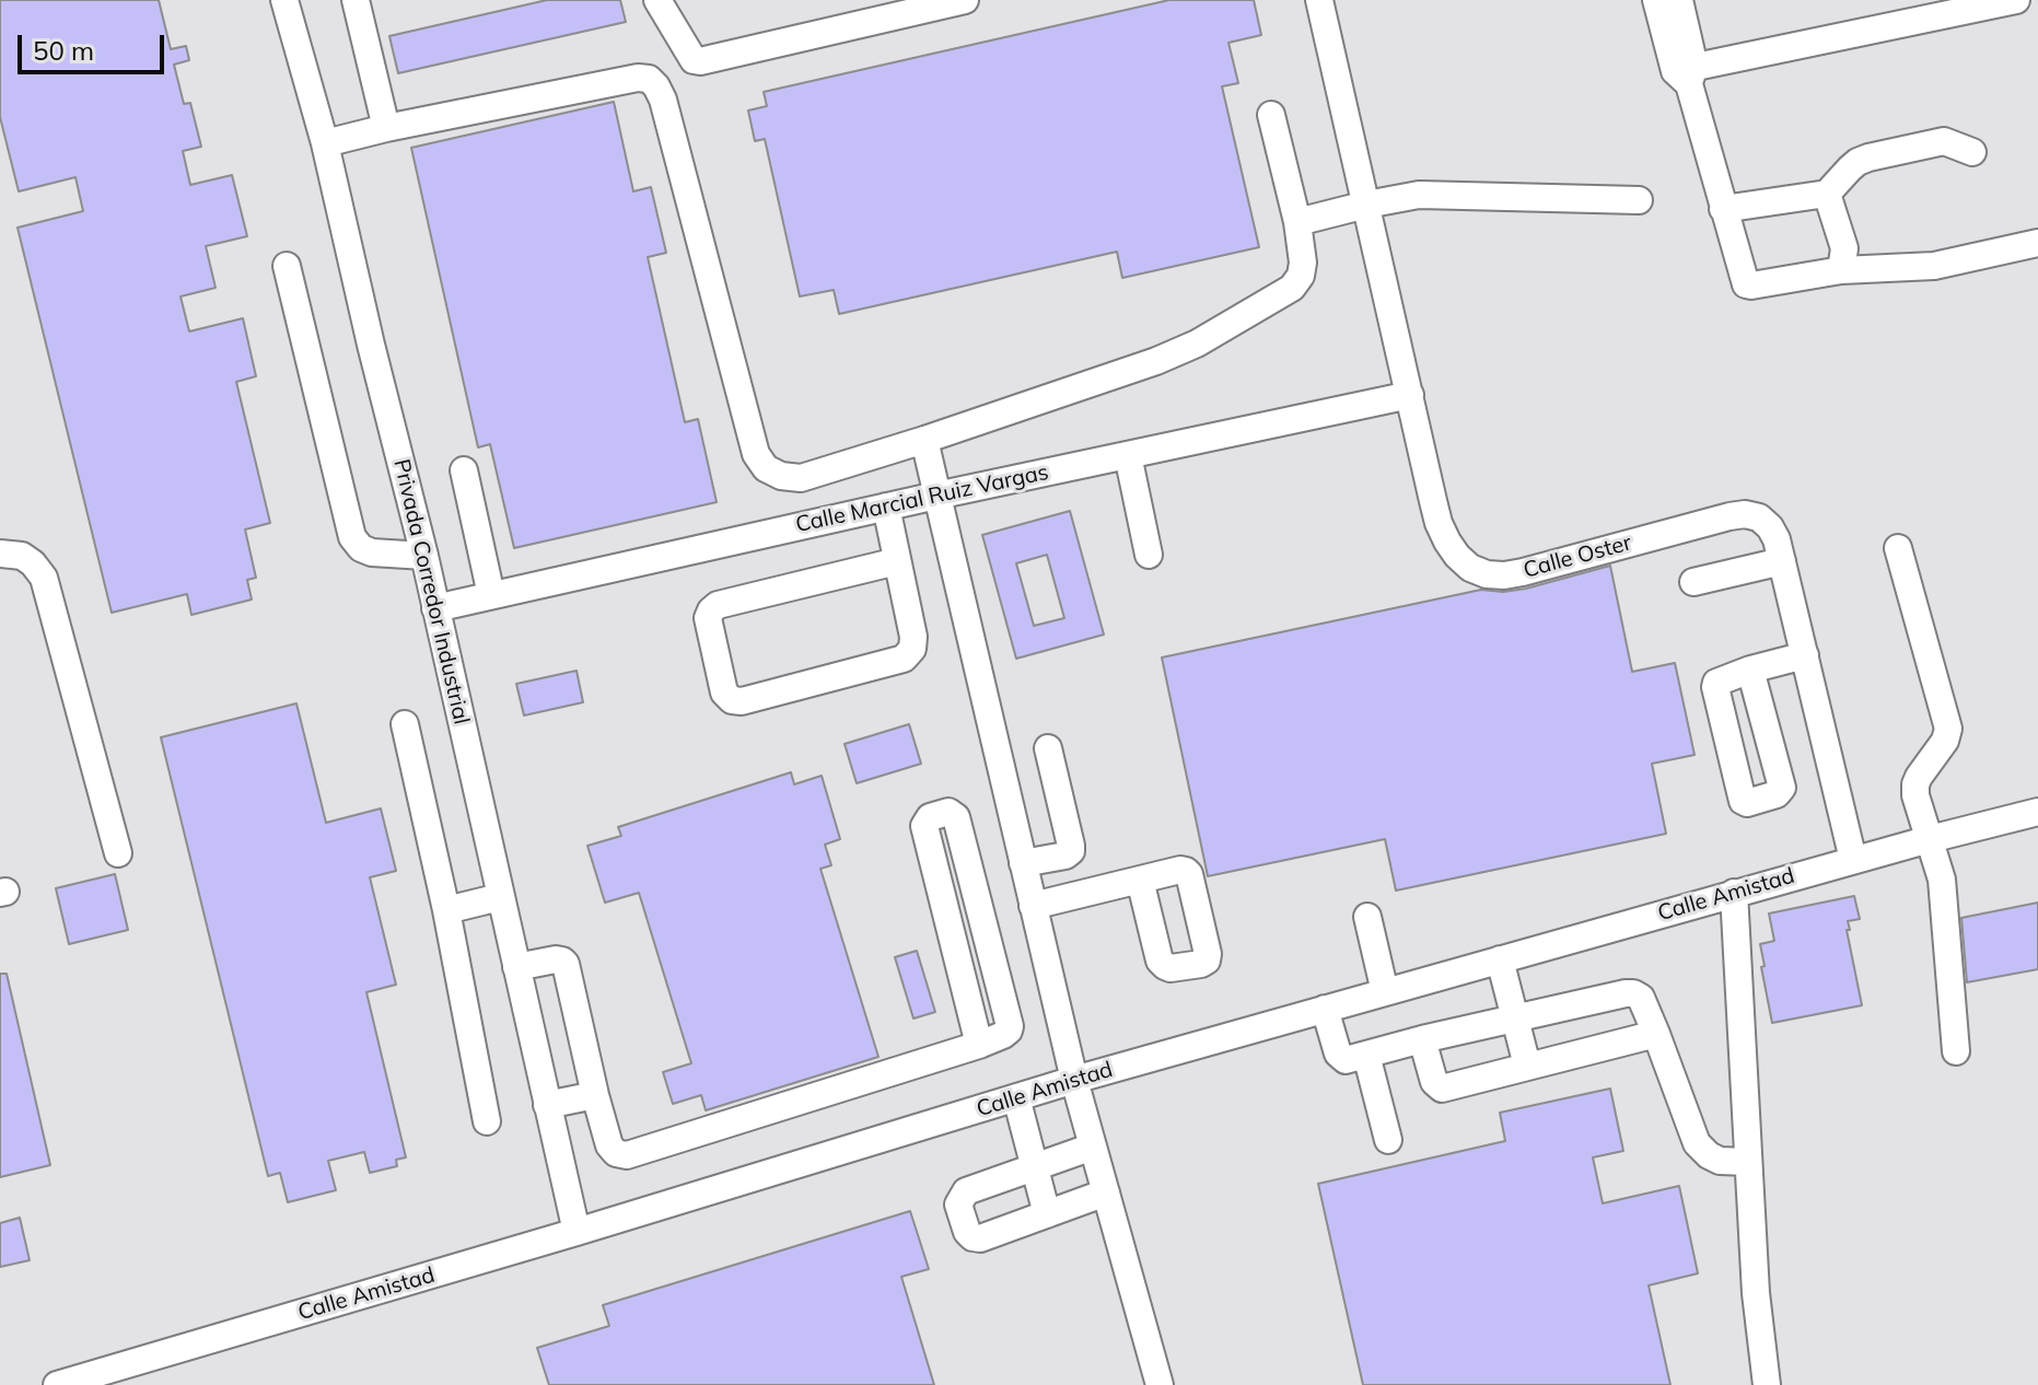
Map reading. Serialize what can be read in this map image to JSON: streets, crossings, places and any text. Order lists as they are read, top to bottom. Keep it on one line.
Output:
{"streets":{"street":["Calle Marcial Ruiz Vargas","Calle Oster","Privada Corredor Industrial","Calle Amistad"]},"crossings":[["Calle Marcial Ruiz Vargas","Calle Oster"],["Calle Marcial Ruiz Vargas","Privada Corredor Industrial"],["Calle Oster","Calle Amistad"],["Privada Corredor Industrial","Calle Amistad"]],"scale_bar":"50 m"}
